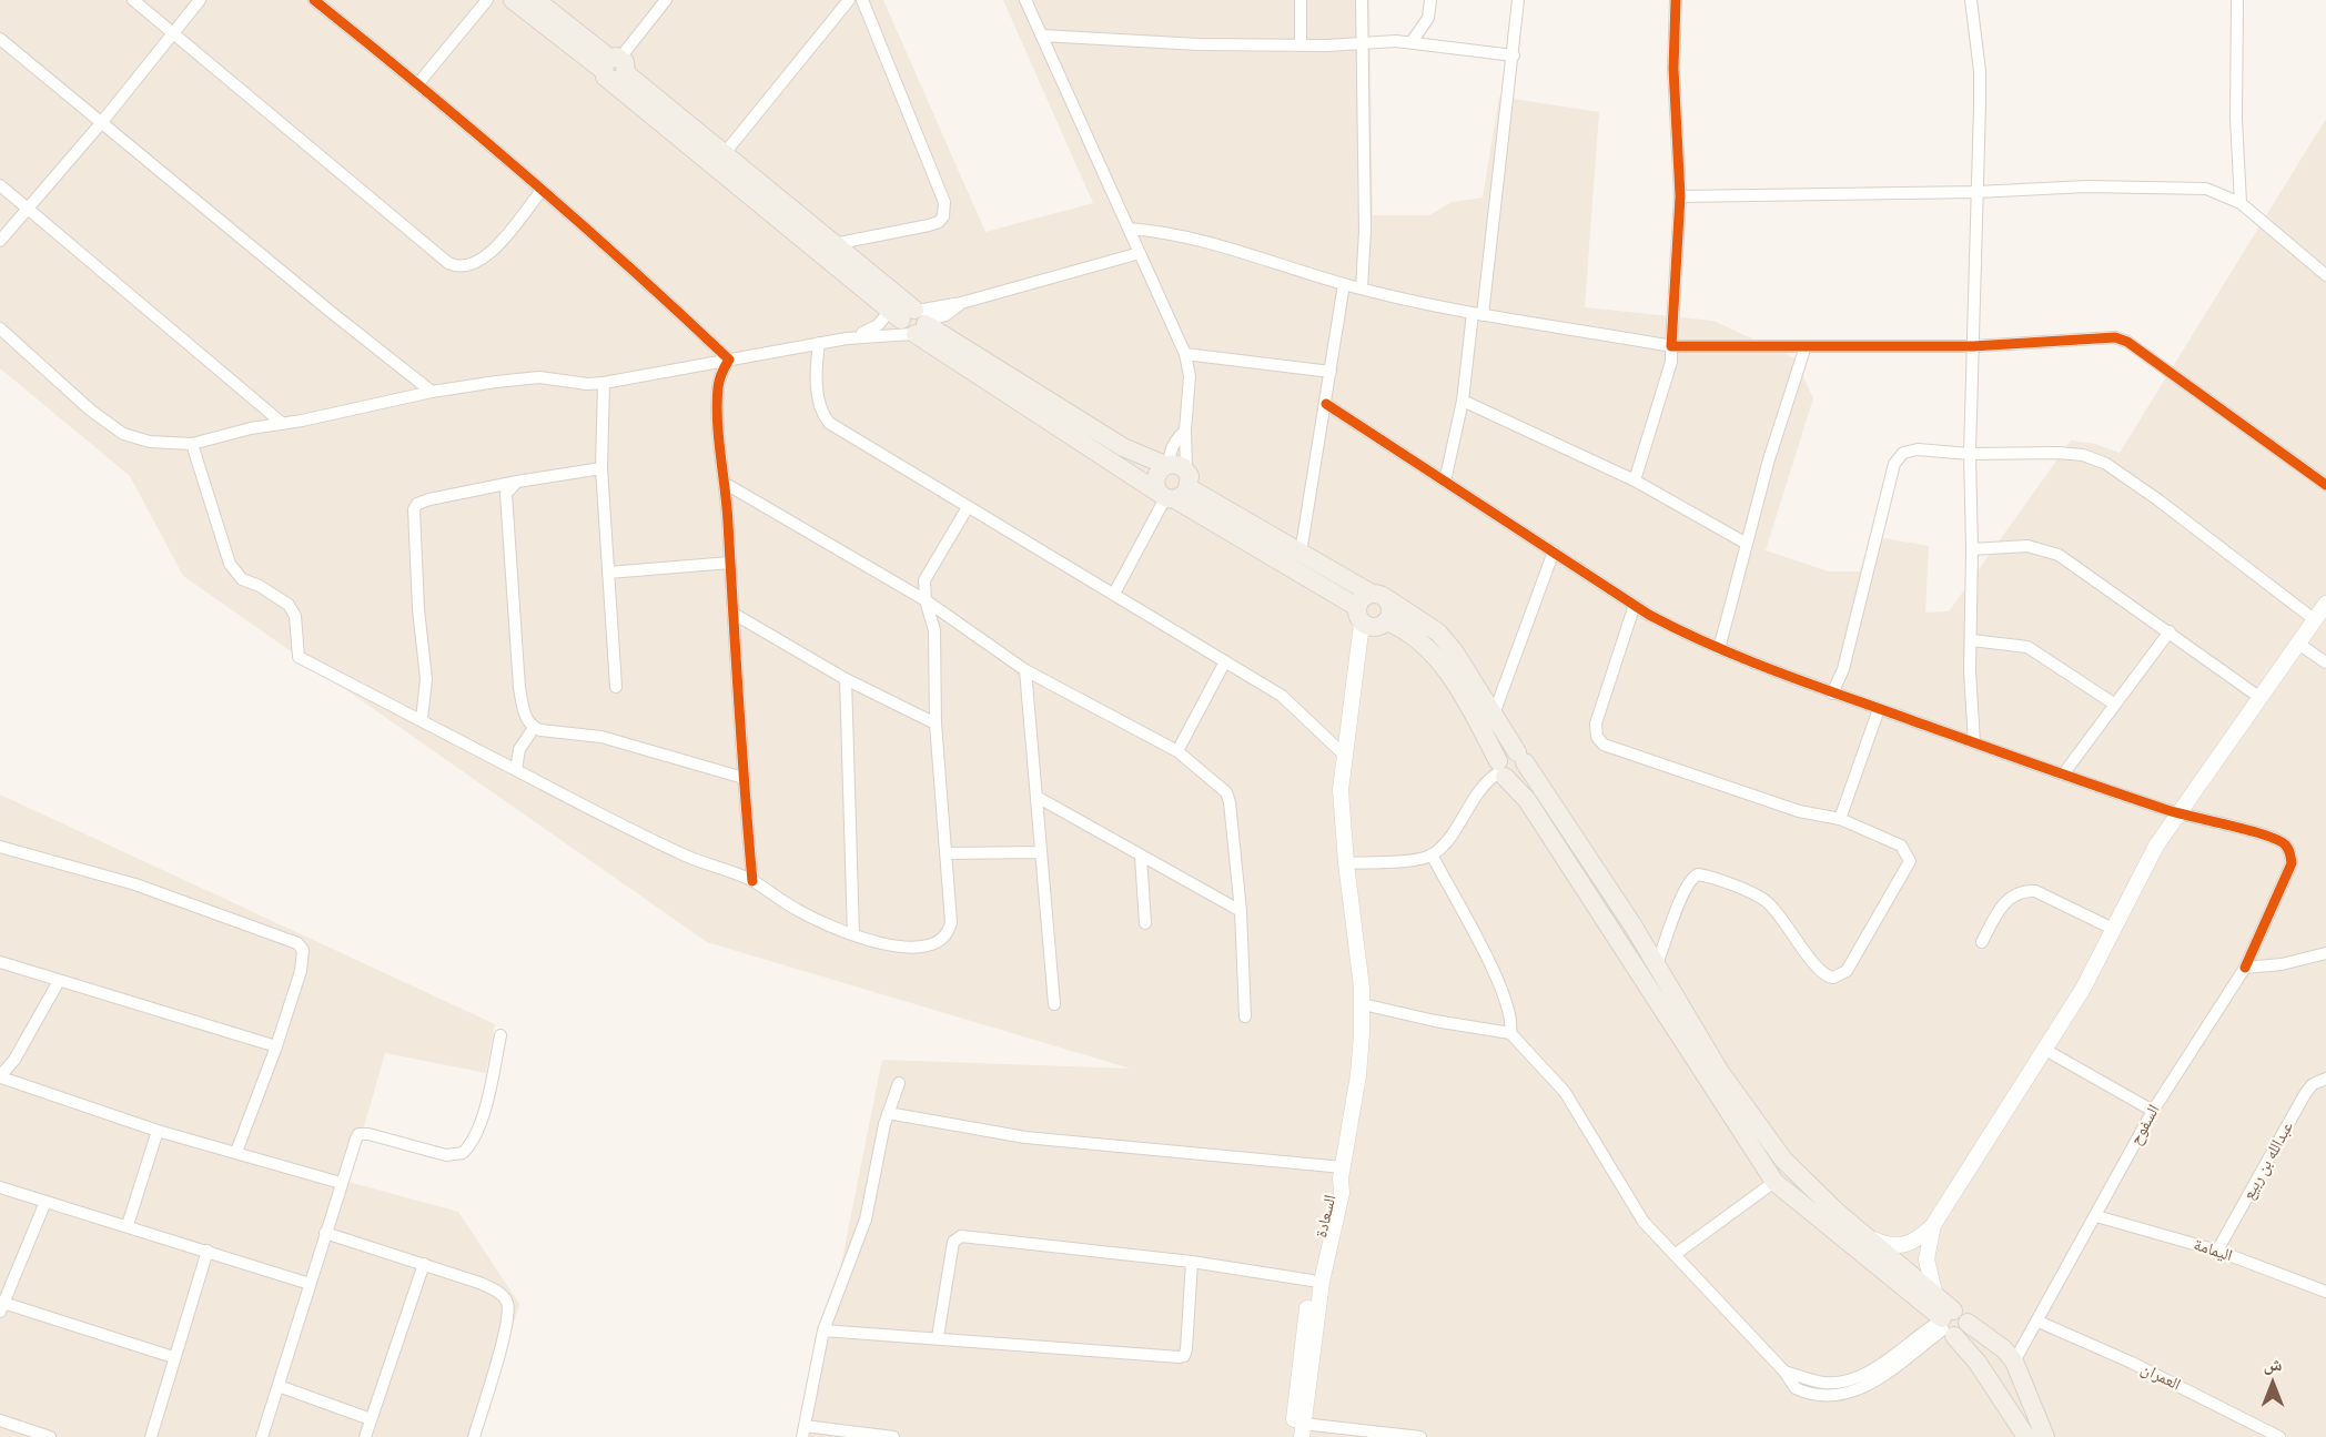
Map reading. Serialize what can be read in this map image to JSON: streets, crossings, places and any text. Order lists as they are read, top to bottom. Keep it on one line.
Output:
{"streets":{"street":["السفوح","عبدالله بن ربيع","السعادة","اليمامة","العمران"]},"crossings":[["السفوح","اليمامة"],["السفوح","العمران"],["عبدالله بن ربيع","اليمامة"]],"north":"top"}
